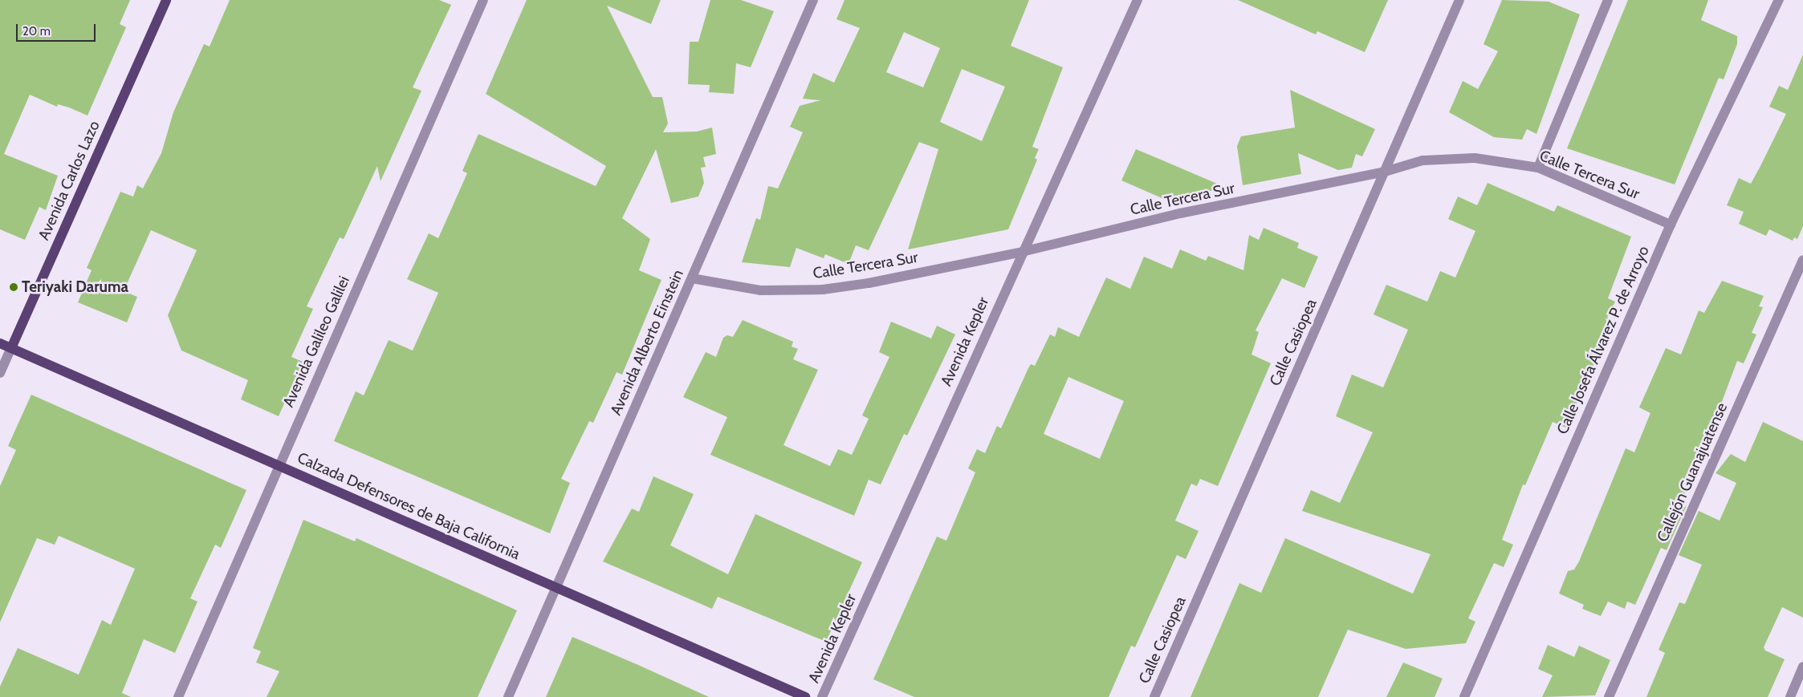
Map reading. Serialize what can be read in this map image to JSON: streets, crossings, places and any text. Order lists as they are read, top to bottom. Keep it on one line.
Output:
{"streets":{"main road":["Avenida Carlos Lazo","Calzada Defensores de Baja California"],"street":["Calle Tercera Sur","Calle Josefa Álvarez P. de Arroyo","Avenida Galileo Galilei","Avenida Kepler","Avenida Alberto Einstein","Calle Casiopea","Callejón Guanajuatense"]},"crossings":[["Calle Tercera Sur","Calle Josefa Álvarez P. de Arroyo"],["Calle Tercera Sur","Avenida Kepler"],["Calle Tercera Sur","Avenida Alberto Einstein"],["Calle Tercera Sur","Calle Casiopea"],["Avenida Carlos Lazo","Calzada Defensores de Baja California"],["Avenida Galileo Galilei","Calzada Defensores de Baja California"],["Avenida Alberto Einstein","Calzada Defensores de Baja California"]],"places":["Teriyaki Daruma"],"scale_bar":"20 m"}
